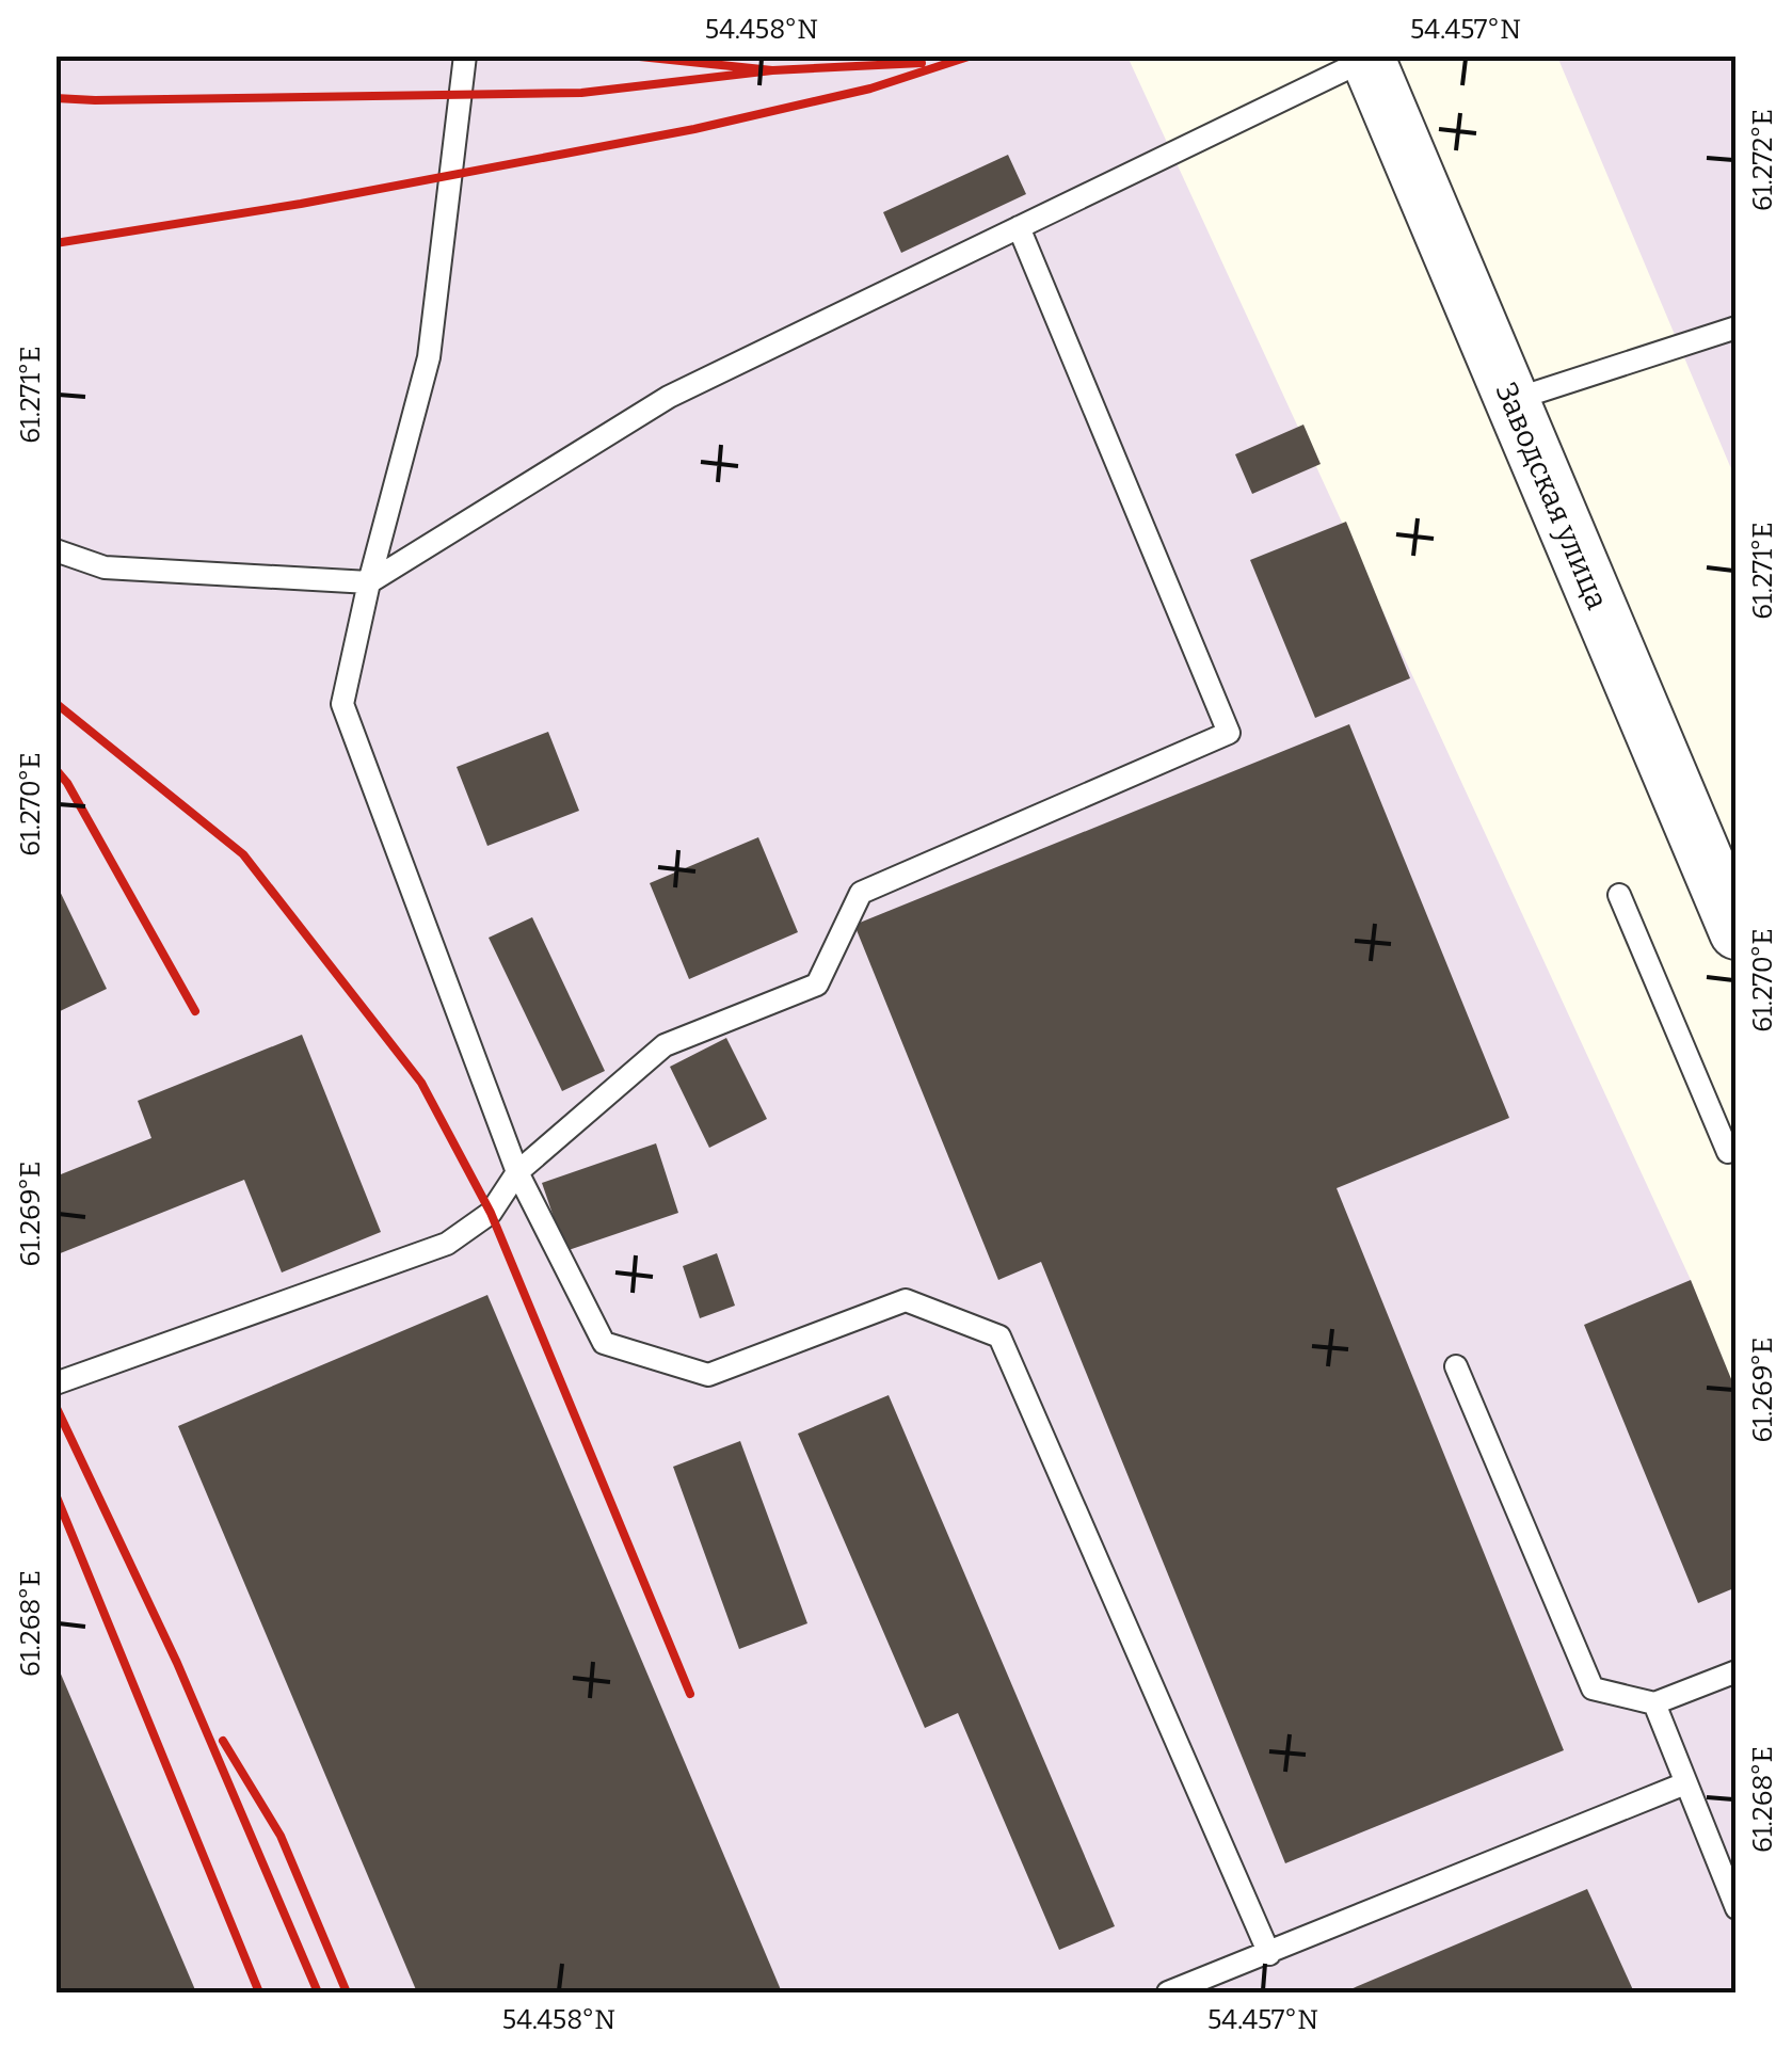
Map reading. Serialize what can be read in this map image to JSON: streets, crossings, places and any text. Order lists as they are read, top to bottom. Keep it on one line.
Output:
{"streets":{"street":["Заводская улица"]},"coordinates":["54.458°N","54.457°N","61.272°E","61.271°E","61.270°E","61.269°E","61.268°E"]}
